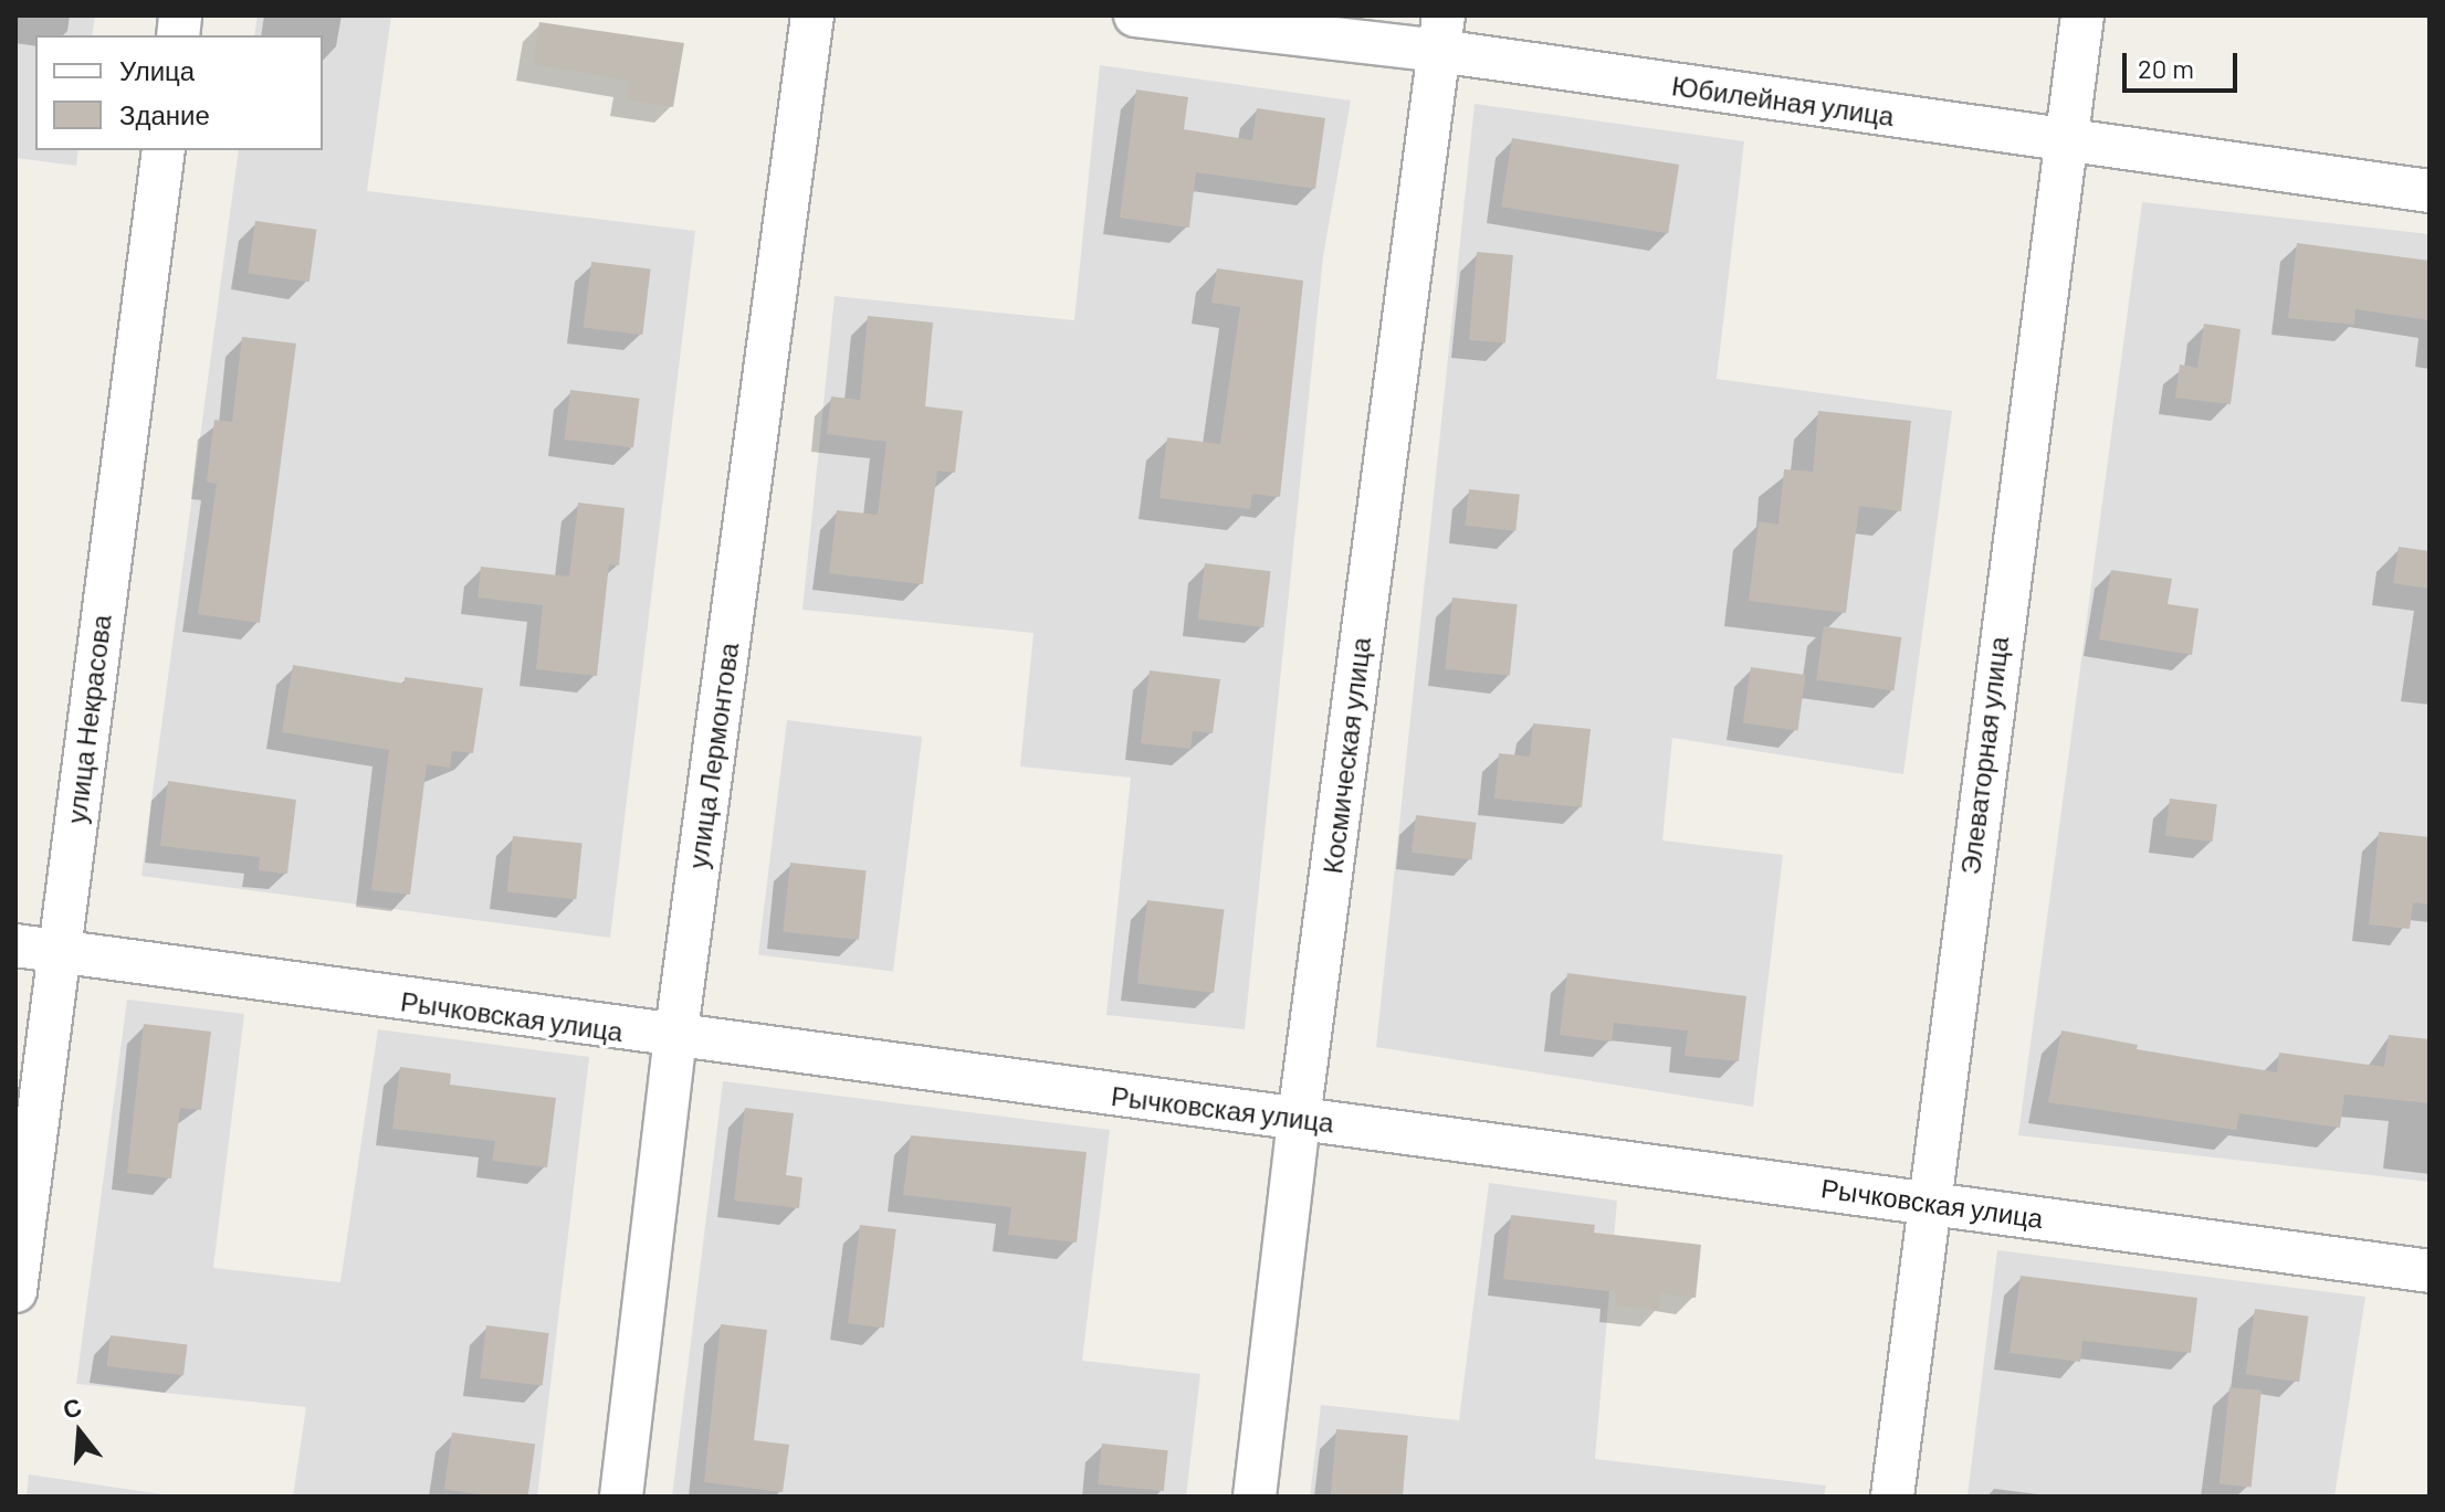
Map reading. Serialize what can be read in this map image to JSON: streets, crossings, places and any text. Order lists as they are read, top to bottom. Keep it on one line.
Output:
{"streets":{"street":["Юбилейная улица","улица Некрасова","улица Лермонтова","Космическая улица","Элеваторная улица","Рычковская улица"]},"crossings":[["Юбилейная улица","Космическая улица"],["Юбилейная улица","Элеваторная улица"],["улица Некрасова","Рычковская улица"],["улица Лермонтова","Рычковская улица"],["Космическая улица","Рычковская улица"],["Элеваторная улица","Рычковская улица"]],"legend":["Улица","Здание"],"scale_bar":"20 m","north":"top"}
